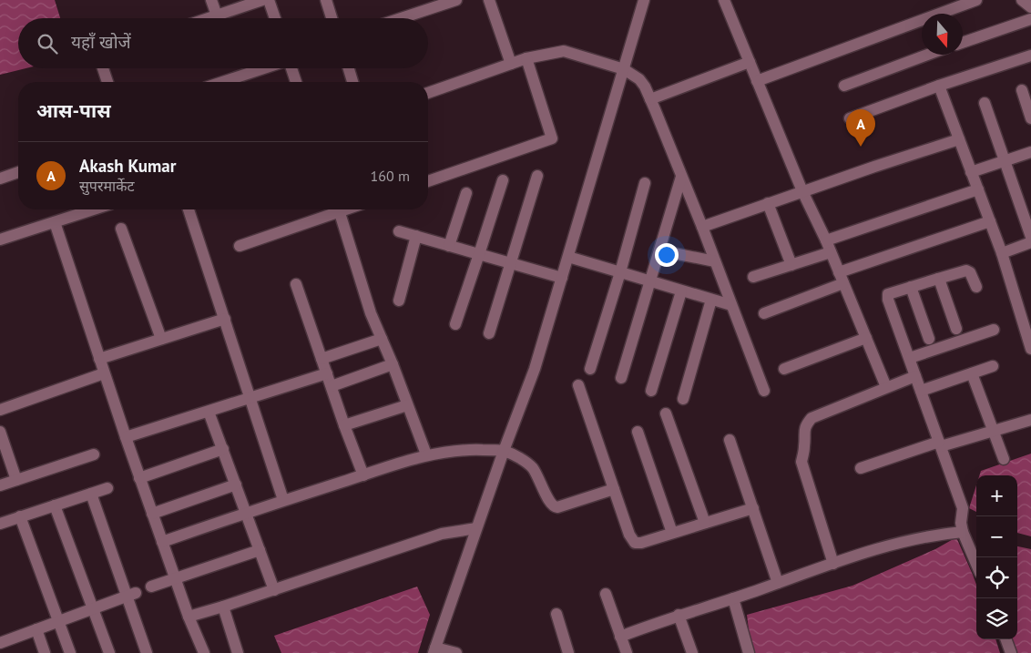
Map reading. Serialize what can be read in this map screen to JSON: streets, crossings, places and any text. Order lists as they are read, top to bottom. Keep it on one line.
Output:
{"north":"bottom","page":{"search":"यहाँ खोजें","heading":"आस-पास","pins":"A","list":[{"mark":"A","name":"Akash Kumar","note":"सुपरमार्केट","value":"160 m"}],"map_buttons":["+","−"]}}
